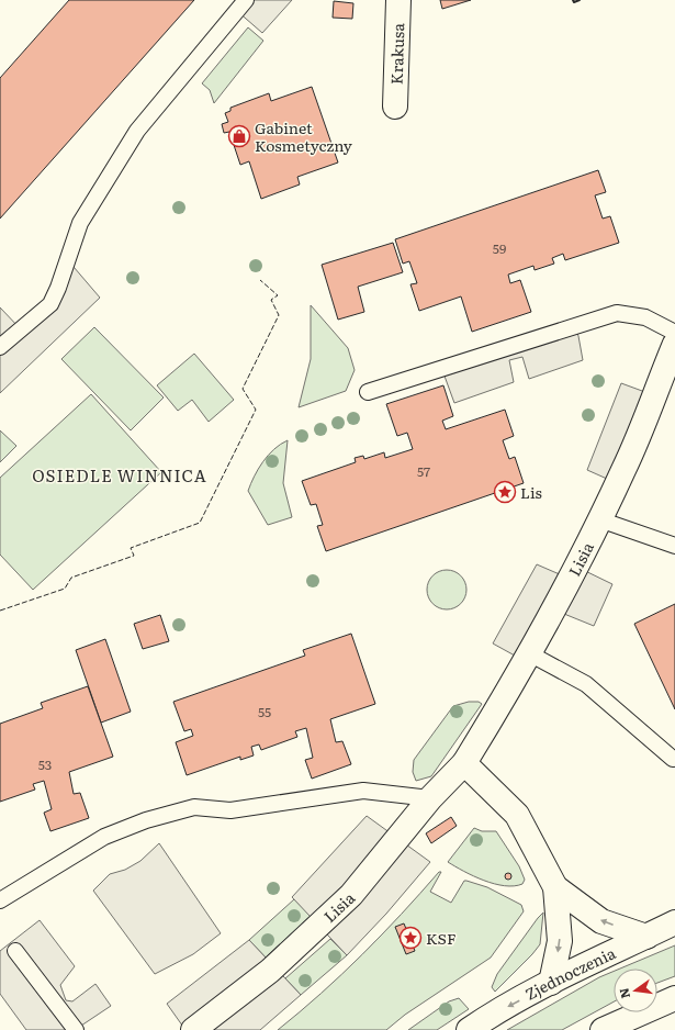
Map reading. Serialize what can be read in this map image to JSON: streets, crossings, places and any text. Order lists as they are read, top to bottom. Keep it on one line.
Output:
{"streets":{"street":["Krakusa","Lisia","Zjednoczenia"]},"one_way":["Zjednoczenia"],"districts":["OSIEDLE WINNICA"],"places":{"shop":["Gabinet Kosmetyczny"],"place":["Lis","KSF"]},"house_numbers":["59","57","55","53"],"north":"left"}
